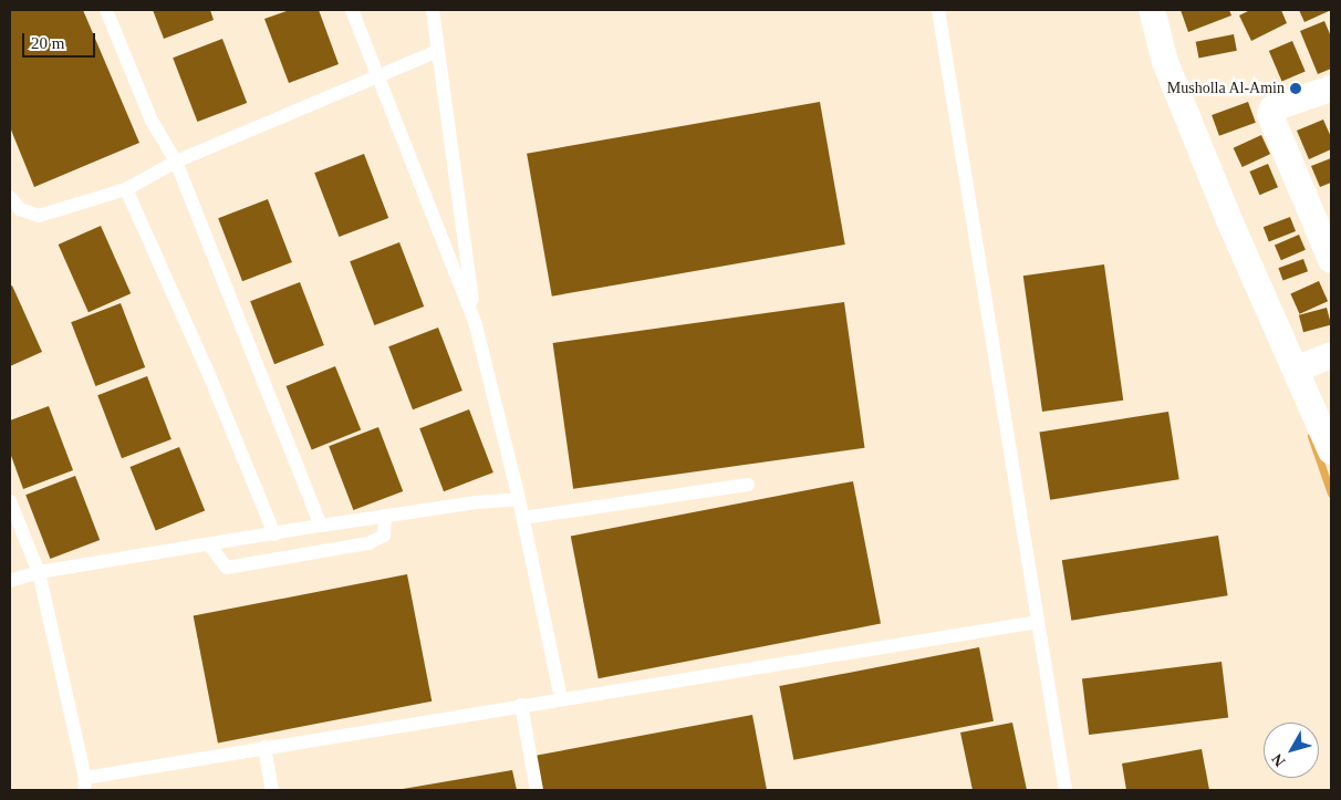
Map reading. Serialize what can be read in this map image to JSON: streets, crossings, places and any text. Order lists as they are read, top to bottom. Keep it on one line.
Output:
{"places":["Musholla Al-Amin"],"scale_bar":"20 m","north":"bottom left"}
